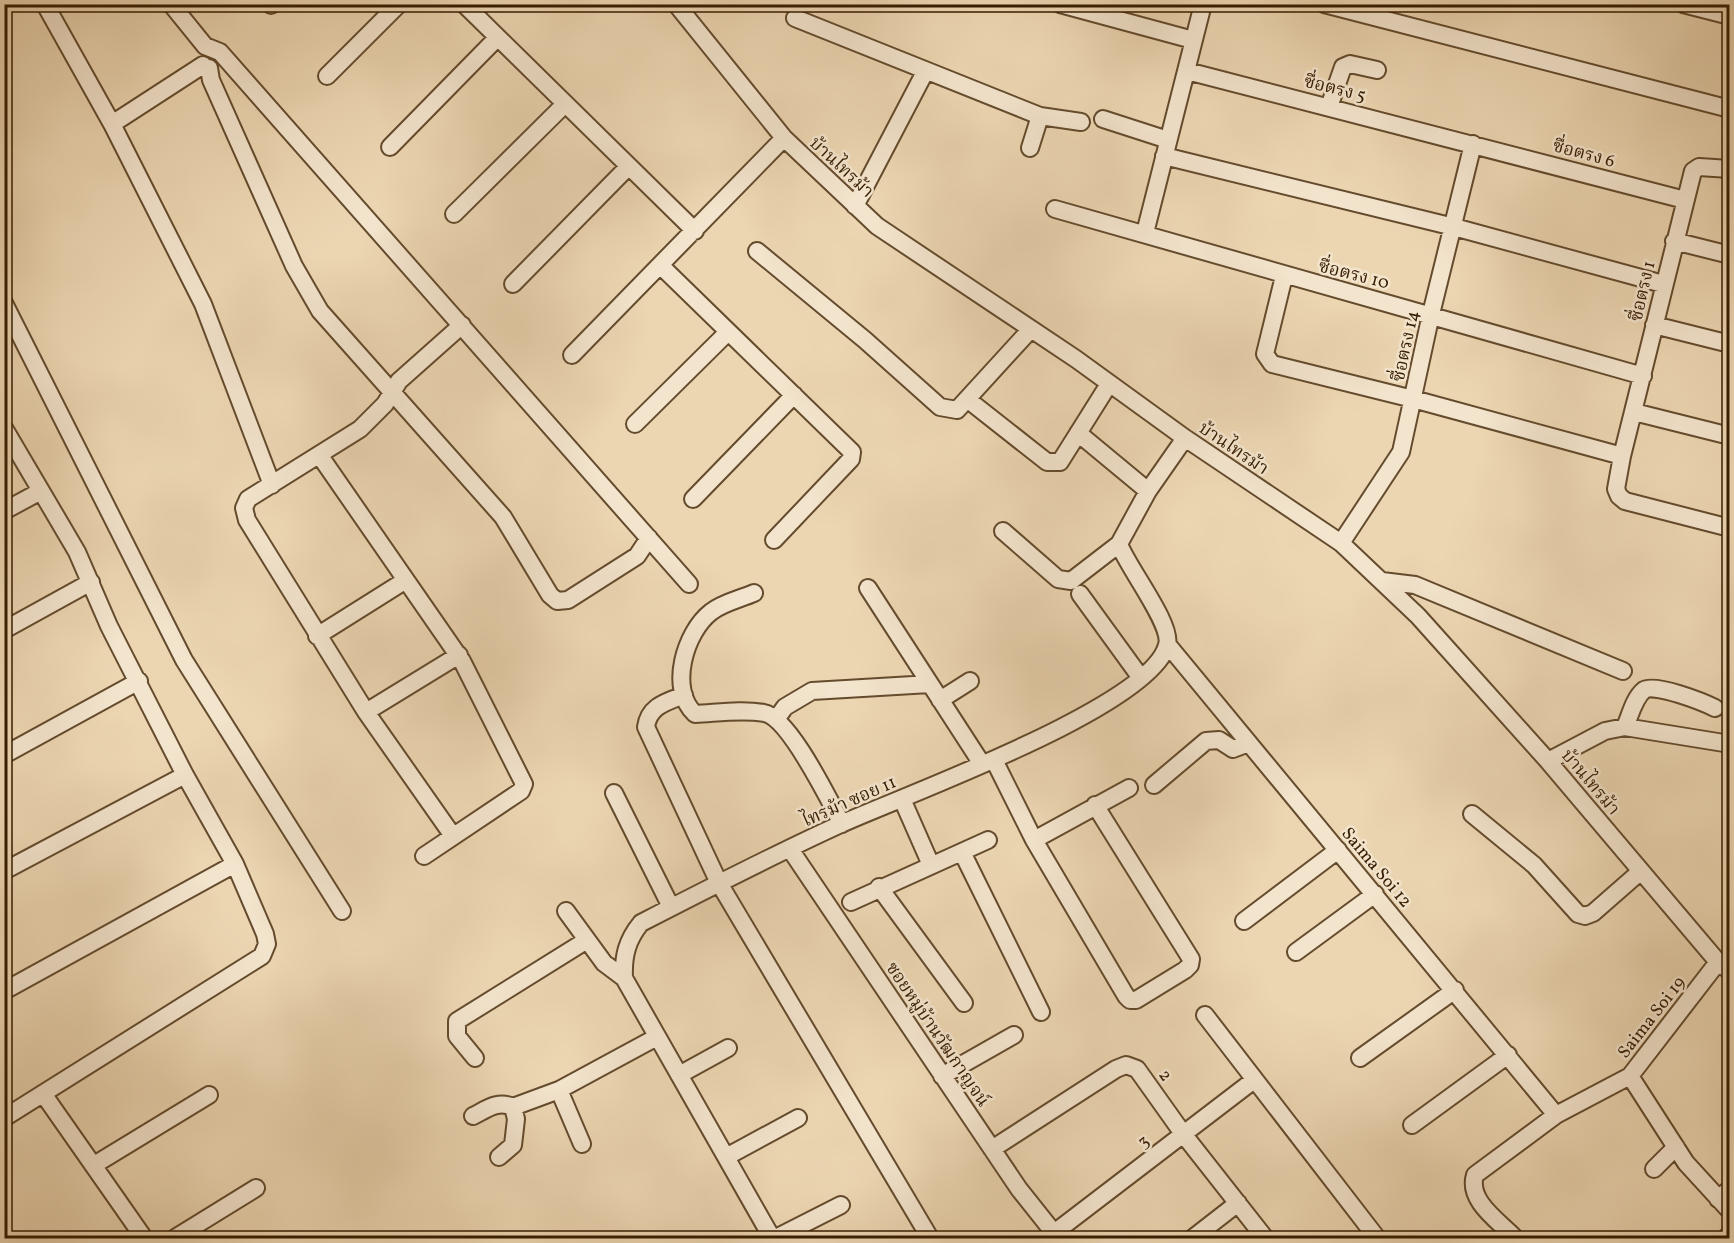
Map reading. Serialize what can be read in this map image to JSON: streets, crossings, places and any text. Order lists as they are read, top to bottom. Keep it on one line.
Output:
{"streets":{"street":["ซื่อตรง 5","ซื่อตรง 6","บ้านไทรม้า","ซื่อตรง 10","ซื่อตรง 1","ซื่อตรง 14","ไทรม้า ซอย 11","Saima Soi 12","Saima Soi 19","ซอยหมู่บ้านวัฒกาญจน์","2","3"]},"crossings":[["ซื่อตรง 5","ซื่อตรง 6"],["ซื่อตรง 5","ซื่อตรง 14"],["ซื่อตรง 6","ซื่อตรง 1"],["ซื่อตรง 6","ซื่อตรง 14"],["บ้านไทรม้า","ซื่อตรง 14"],["บ้านไทรม้า","Saima Soi 19"],["ซื่อตรง 10","ซื่อตรง 1"],["ซื่อตรง 10","ซื่อตรง 14"],["ไทรม้า ซอย 11","Saima Soi 12"],["ไทรม้า ซอย 11","ซอยหมู่บ้านวัฒกาญจน์"],["ซอยหมู่บ้านวัฒกาญจน์","2"],["ซอยหมู่บ้านวัฒกาญจน์","3"],["2","3"]]}
